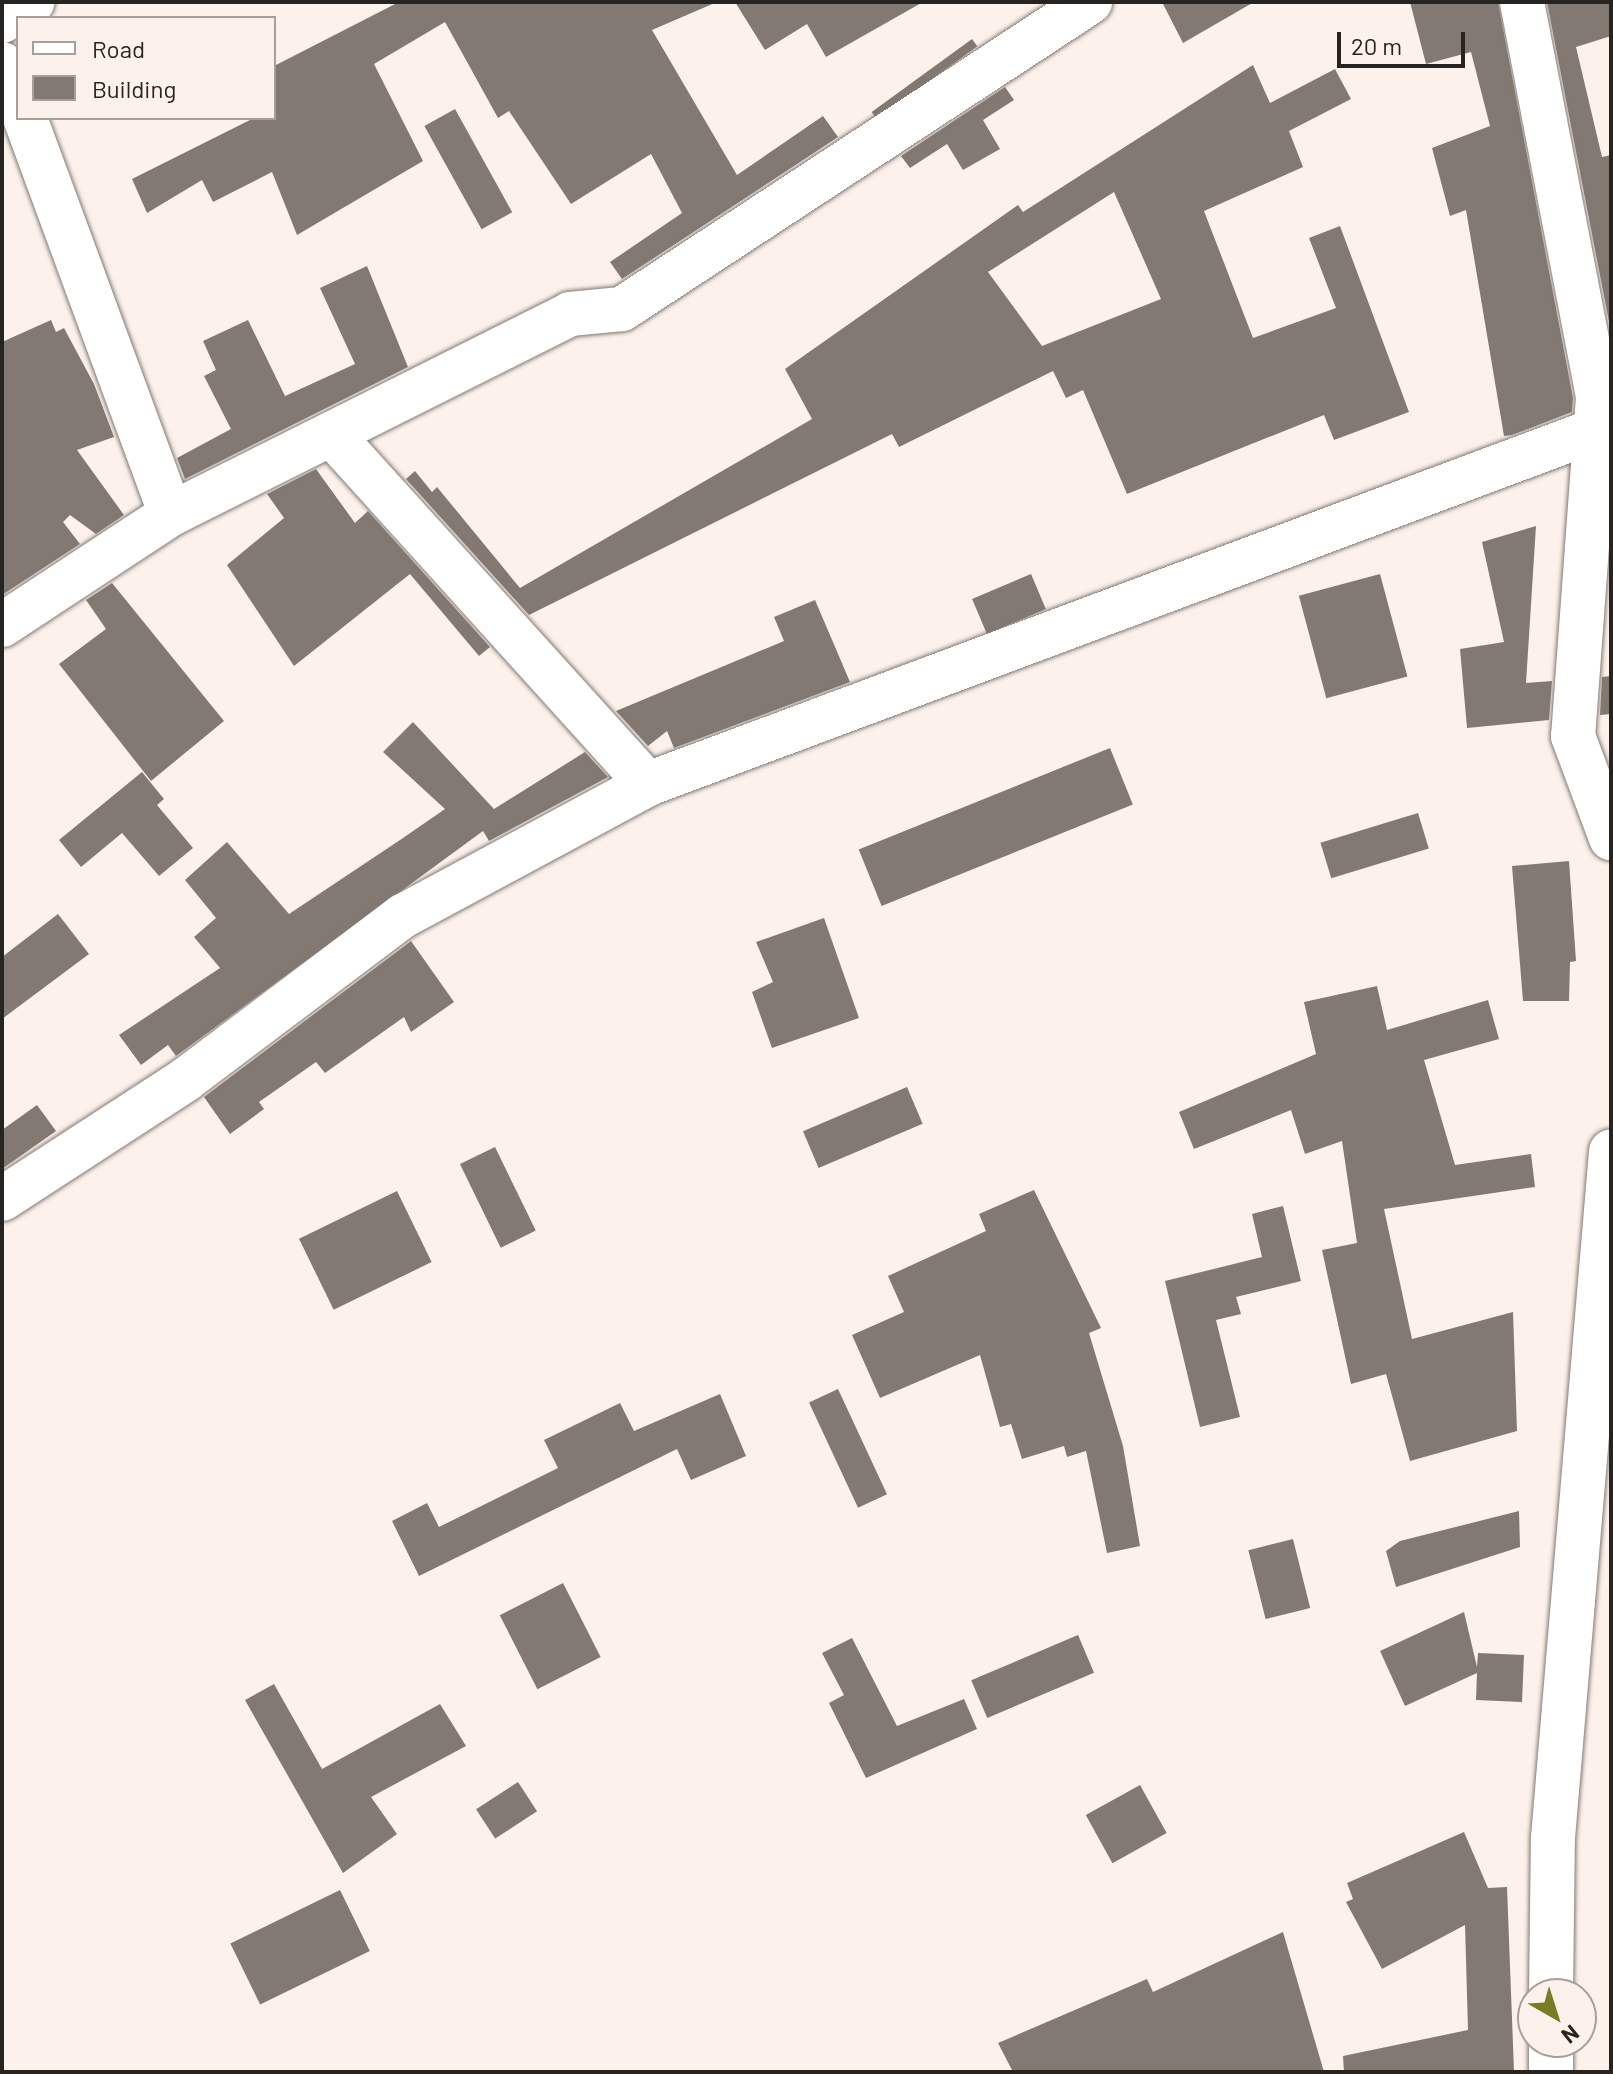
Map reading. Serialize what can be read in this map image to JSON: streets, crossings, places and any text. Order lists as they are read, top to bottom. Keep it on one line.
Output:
{"legend":["Road","Building"],"scale_bar":"20 m","north":"bottom right"}
